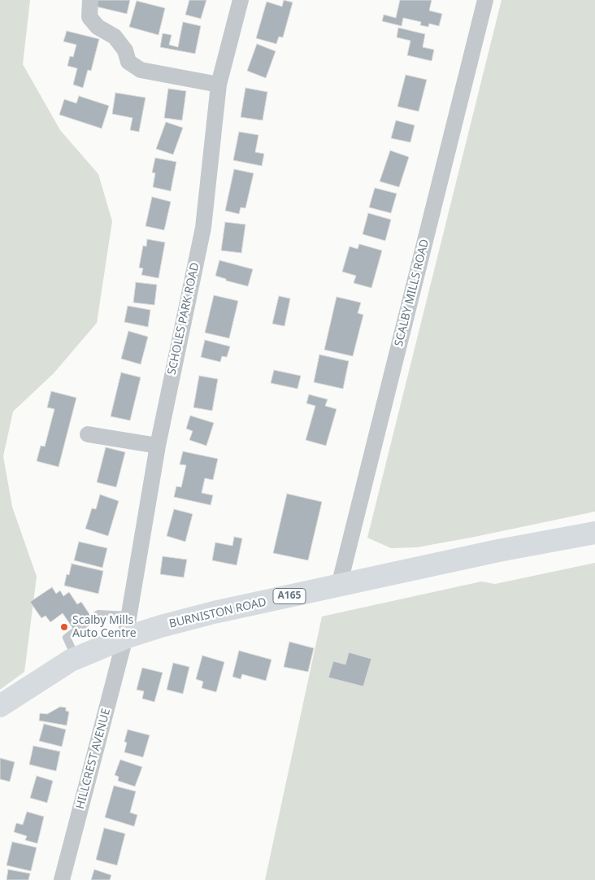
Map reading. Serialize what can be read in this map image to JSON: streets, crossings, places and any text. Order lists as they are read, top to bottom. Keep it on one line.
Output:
{"streets":{"main road":["A165","BURNISTON ROAD"],"street":["SCALBY MILLS ROAD","SCHOLES PARK ROAD","HILLCREST AVENUE"]},"crossings":[["SCALBY MILLS ROAD","BURNISTON ROAD"],["SCHOLES PARK ROAD","BURNISTON ROAD"],["SCHOLES PARK ROAD","HILLCREST AVENUE"],["BURNISTON ROAD","HILLCREST AVENUE"]],"places":["Scalby Mills Auto Centre"]}
